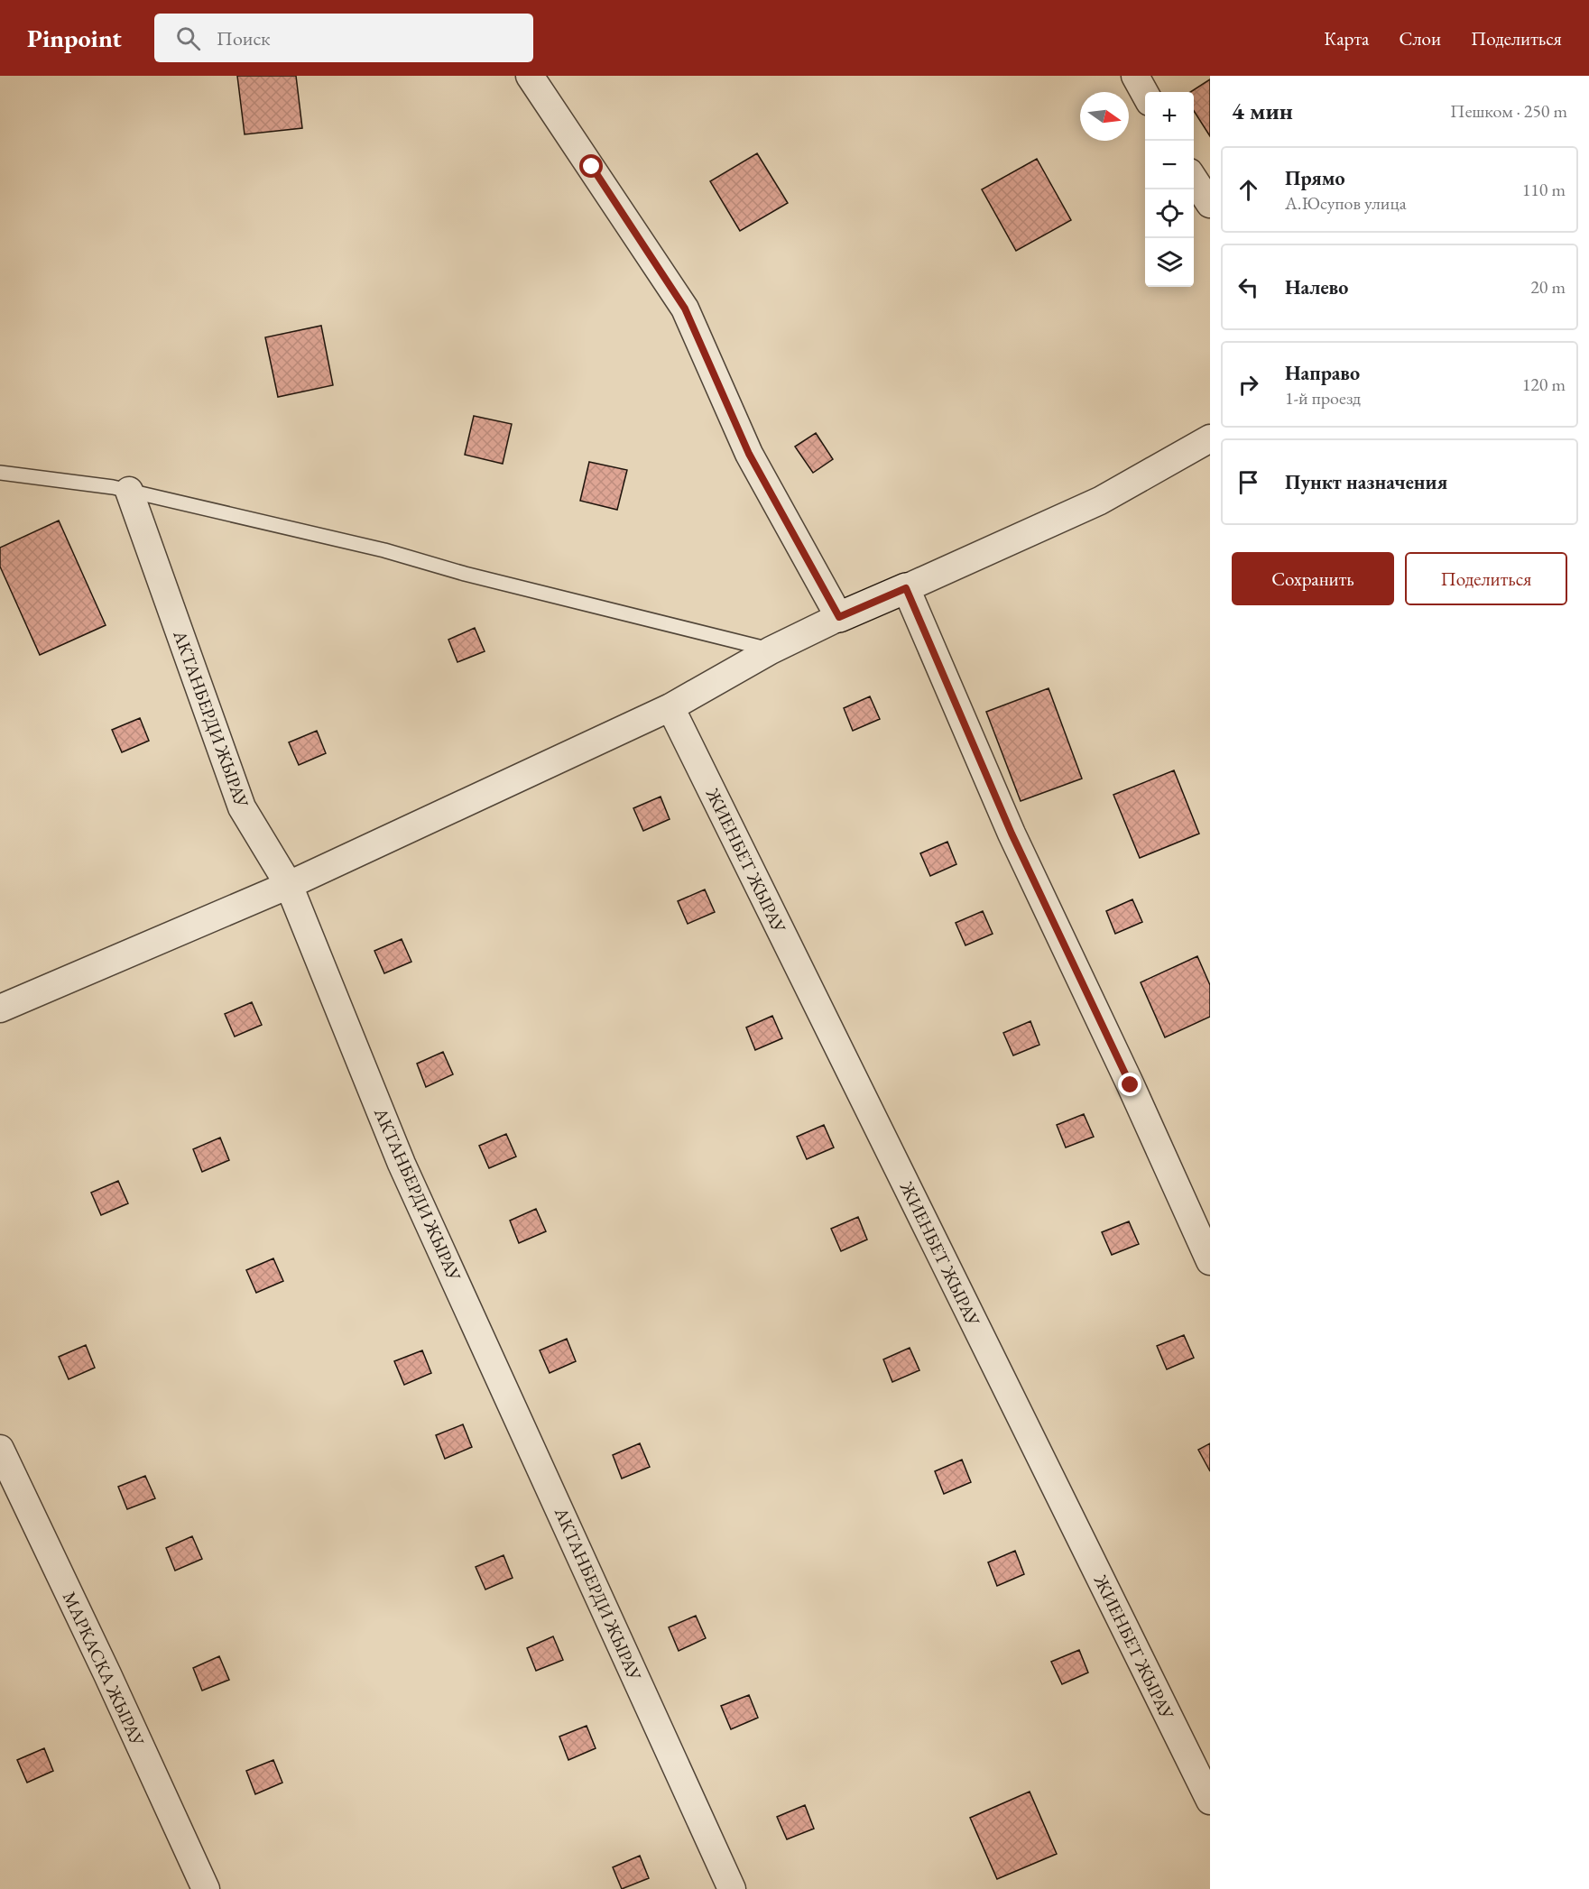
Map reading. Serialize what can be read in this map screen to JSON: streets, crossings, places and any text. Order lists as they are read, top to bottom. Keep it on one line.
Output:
{"streets":{"street":["АКТАНБЕРДИ ЖЫРАУ","ЖИЕНБЕТ ЖЫРАУ","МАРКАСКА ЖЫРАУ"]},"north":"right","page":{"header":"Pinpoint","search":"Поиск","nav":["Карта","Слои","Поделиться"],"heading":["4 мин","Пешком · 250 m"],"map_buttons":["+","−"],"list":[["Прямо","А.Юсупов улица","110 m"],["Налево","20 m"],["Направо","1-й проезд","120 m"],"Пункт назначения"],"buttons":["Сохранить","Поделиться"]}}
